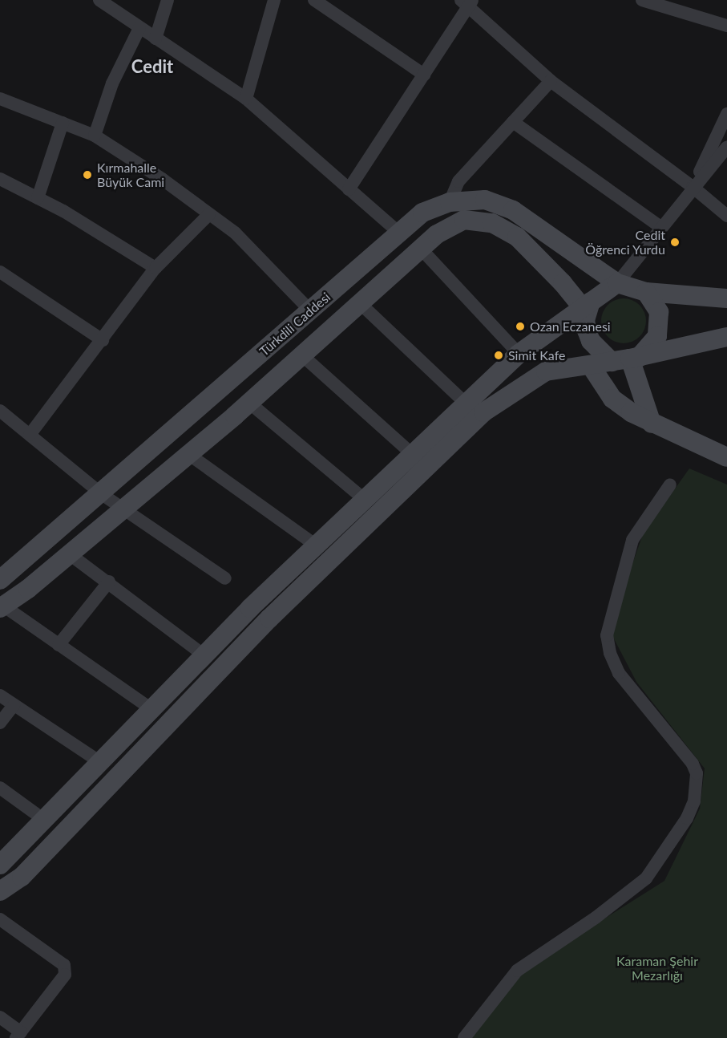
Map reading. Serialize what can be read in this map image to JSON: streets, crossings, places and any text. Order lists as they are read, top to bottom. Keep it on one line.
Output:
{"streets":{"main road":["Türkdili Caddesi"]},"districts":["Cedit"],"parks":["Karaman Şehir Mezarlığı"],"places":["Kırmahalle Büyük Cami","Cedit Öğrenci Yurdu","Ozan Eczanesi","Simit Kafe"]}
